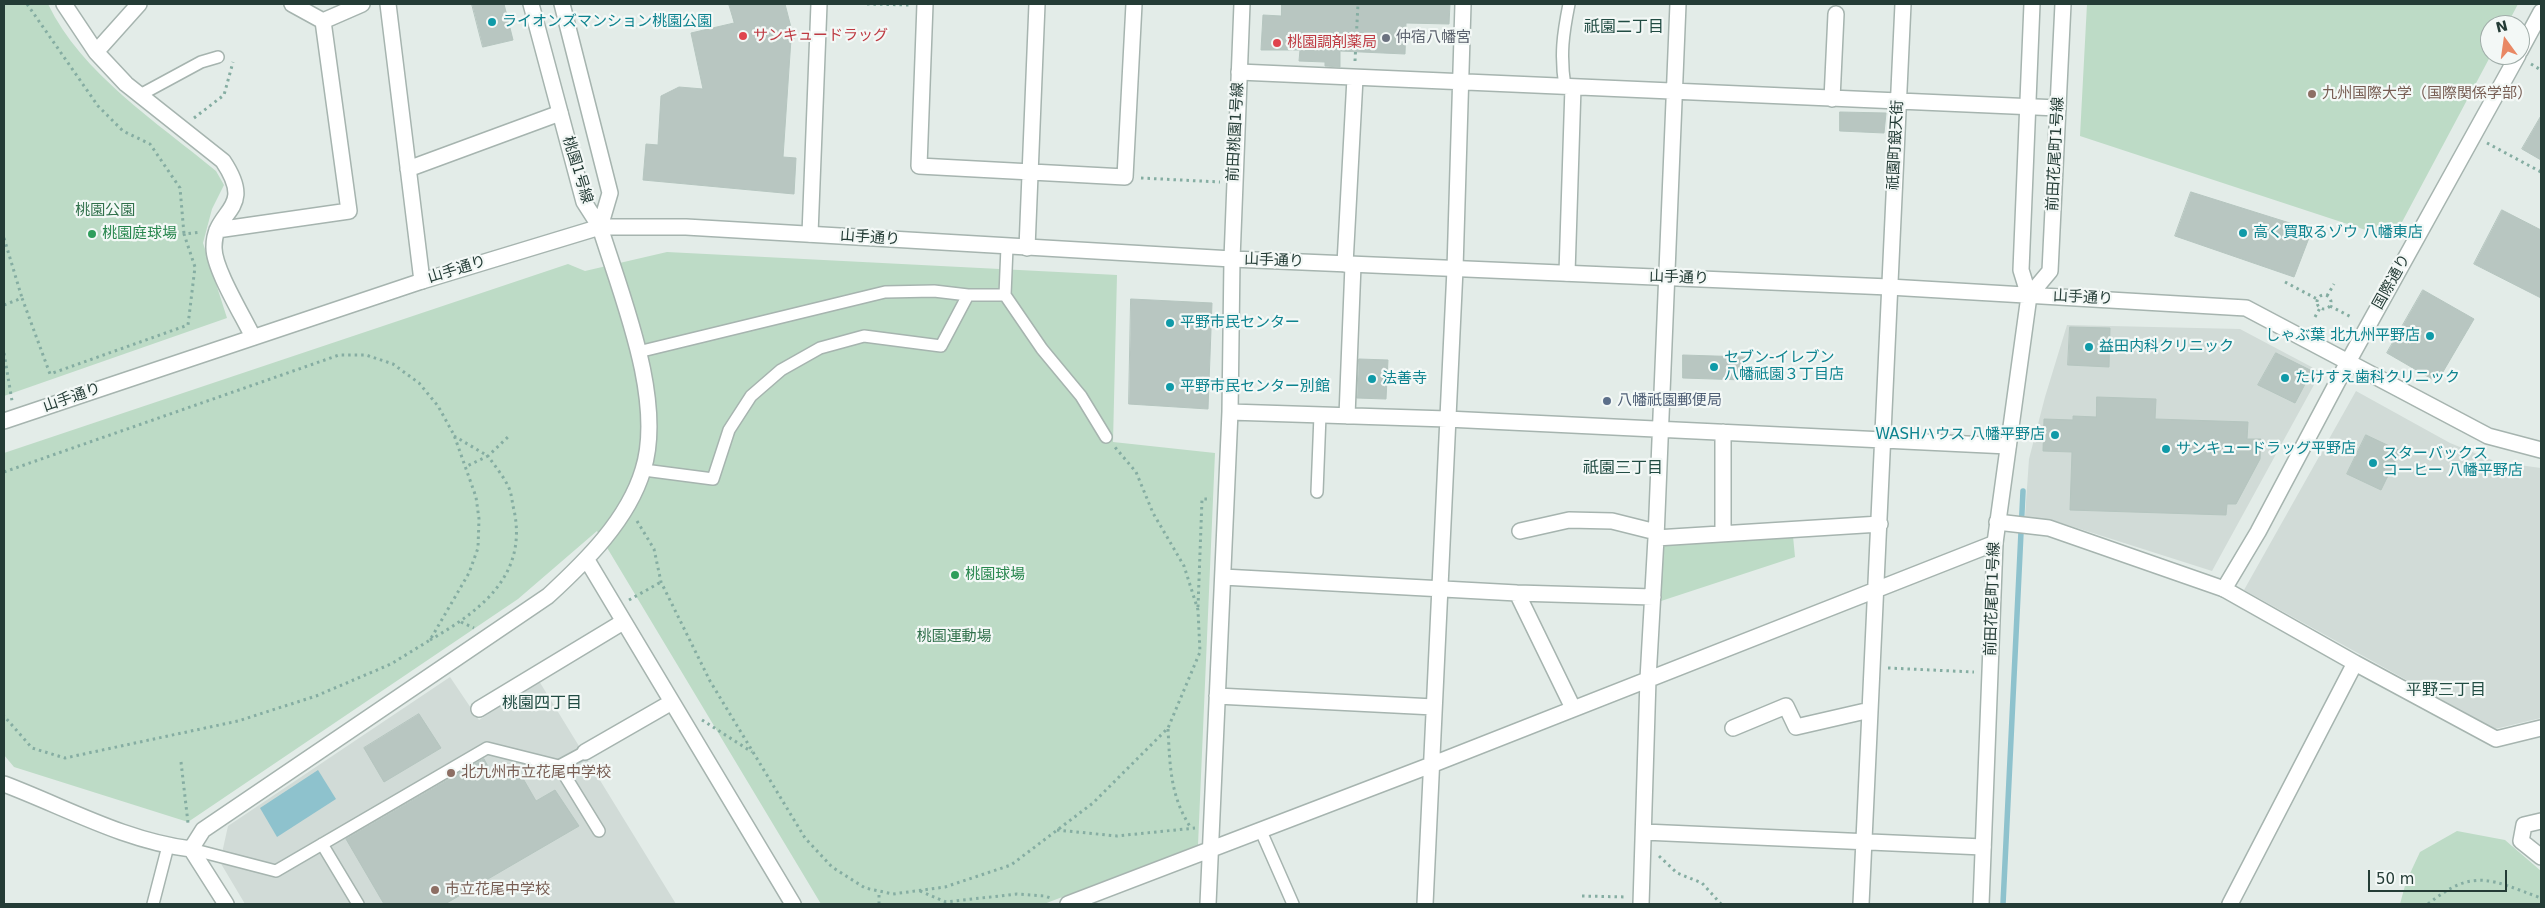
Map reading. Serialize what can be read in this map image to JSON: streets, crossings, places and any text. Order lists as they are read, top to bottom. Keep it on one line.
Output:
{"streets":{"street":["前田桃園1号線","祇園町銀天街","前田花尾町1号線","桃園1号線","山手通り","国際通り"]},"crossings":[["前田桃園1号線","山手通り"],["祇園町銀天街","山手通り"],["前田花尾町1号線","山手通り"],["桃園1号線","山手通り"],["山手通り","国際通り"]],"districts":["祇園二丁目","祇園三丁目","平野三丁目","桃園四丁目"],"parks":["桃園公園","桃園運動場"],"places":["ライオンズマンション桃園公園","サンキュードラッグ","仲宿八幡宮","桃園調剤薬局","九州国際大学（国際関係学部）","高く買取るゾウ 八幡東店","桃園庭球場","平野市民センター","しゃぶ葉 北九州平野店","益田内科クリニック","セブン-イレブン 八幡祇園３丁目店","たけすえ歯科クリニック","法善寺","平野市民センター別館","八幡祇園郵便局","WASHハウス 八幡平野店","サンキュードラッグ平野店","スターバックス コーヒー 八幡平野店","桃園球場","北九州市立花尾中学校","市立花尾中学校"],"scale_bar":"50 m","north":"top"}
